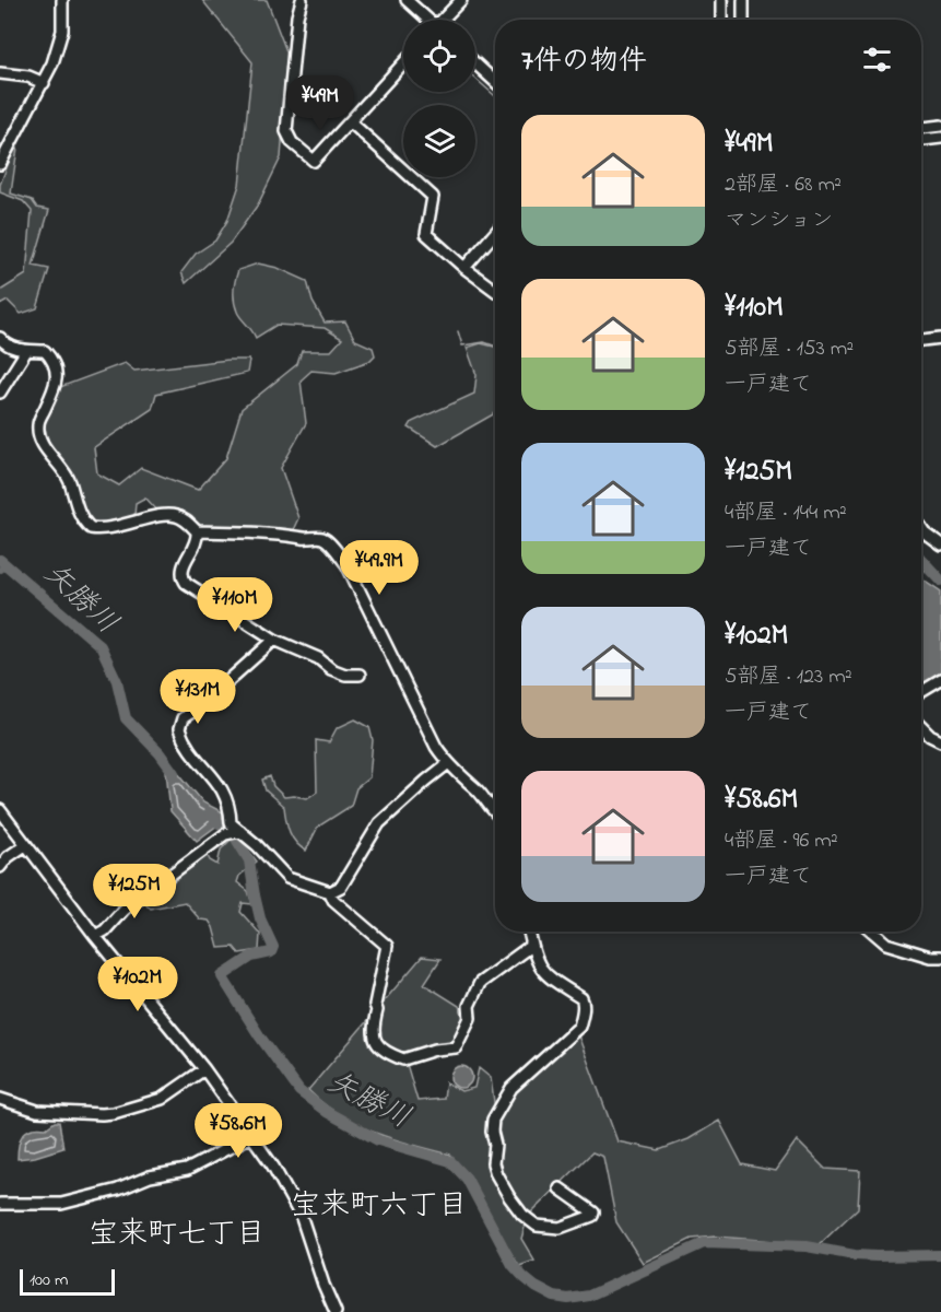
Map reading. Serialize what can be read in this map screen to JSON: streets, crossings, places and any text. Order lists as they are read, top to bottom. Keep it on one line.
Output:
{"districts":["宝来町六丁目","宝来町七丁目"],"water":["矢勝川"],"scale_bar":"100 m","page":{"heading":"7件の物件","price":["¥49M","¥49.9M","¥110M","¥131M","¥125M","¥102M","¥58.6M"],"list":[{"name":"¥49M","note":"2部屋 · 68 m² · マンション"},{"name":"¥110M","note":"5部屋 · 153 m² · 一戸建て"},{"name":"¥125M","note":"4部屋 · 144 m² · 一戸建て"},{"name":"¥102M","note":"5部屋 · 123 m² · 一戸建て"},{"name":"¥58.6M","note":"4部屋 · 96 m² · 一戸建て"}],"scale":"100 m"}}
